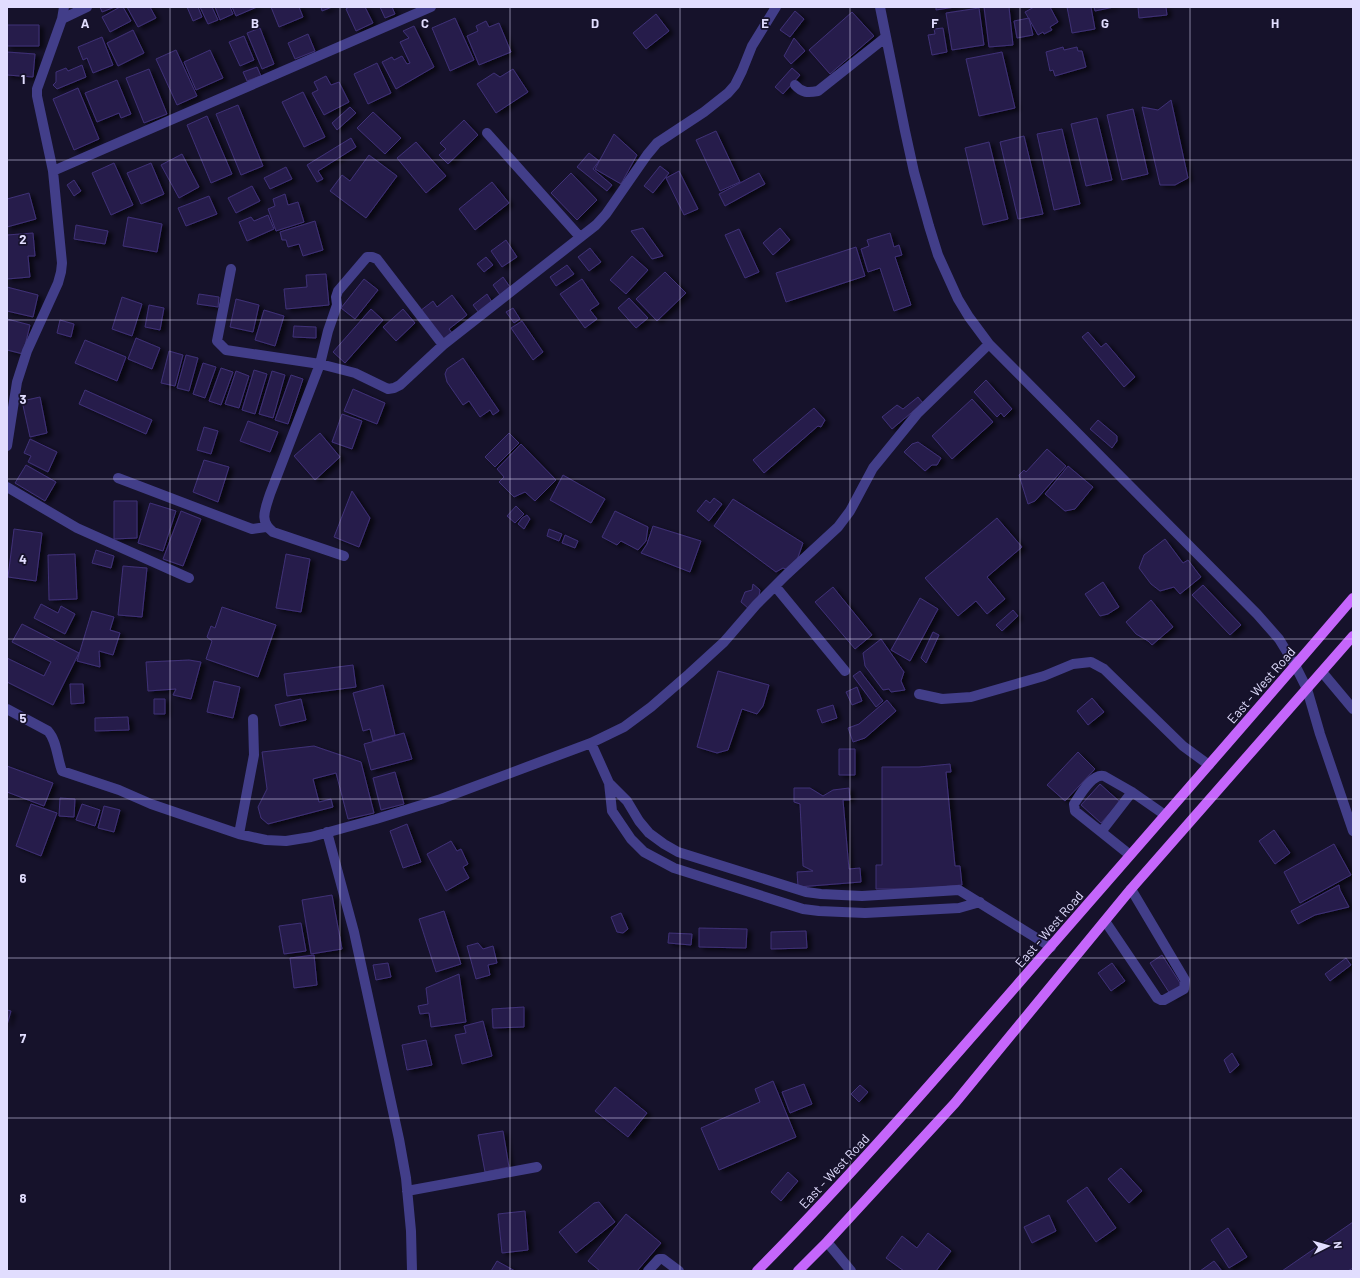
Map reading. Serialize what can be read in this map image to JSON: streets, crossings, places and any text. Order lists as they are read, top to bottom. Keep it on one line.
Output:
{"streets":{"main road":["East - West Road"]},"north":"right","grid":{"columns":["A","B","C","D","E","F","G","H"],"rows":["1","2","3","4","5","6","7","8"]}}
